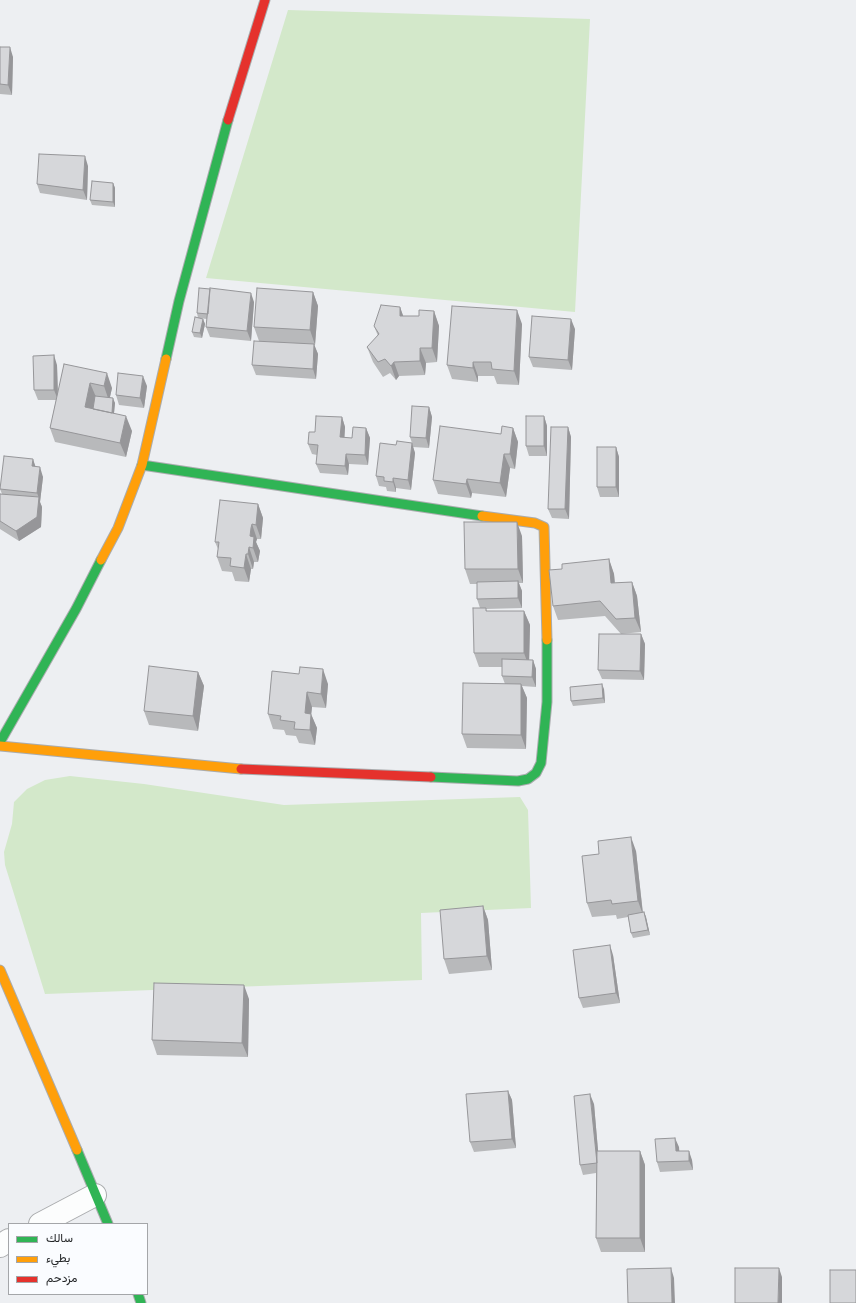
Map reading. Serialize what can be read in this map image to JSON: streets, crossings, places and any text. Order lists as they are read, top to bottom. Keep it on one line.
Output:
{"legend":["سالك","بطيء","مزدحم"]}
